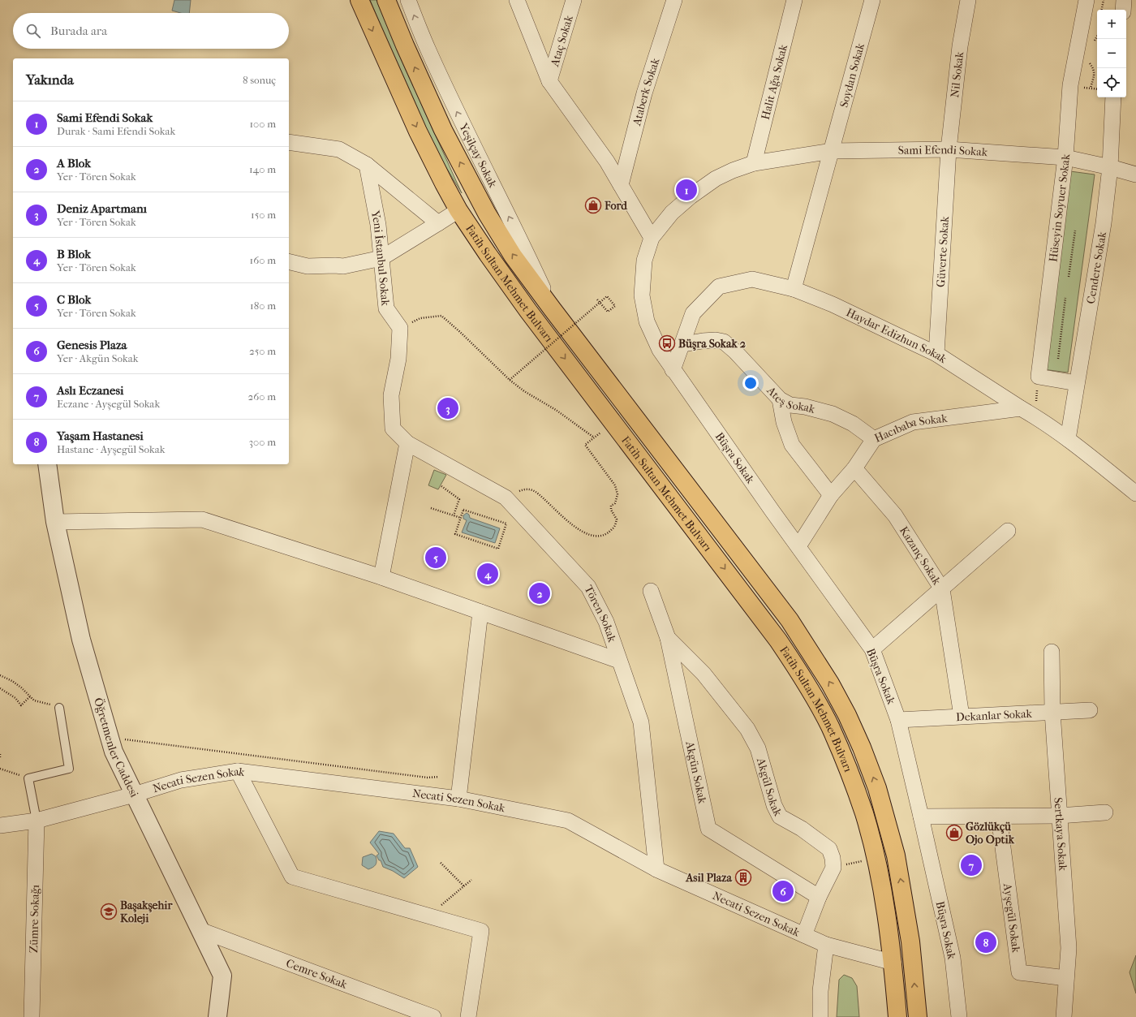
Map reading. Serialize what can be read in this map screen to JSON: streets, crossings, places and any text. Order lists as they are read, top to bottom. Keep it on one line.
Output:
{"streets":{"main road":["Fatih Sultan Mehmet Bulvarı"],"street":["Ataç Sokak","Nil Sokak","Soydan Sokak","Halit Ağa Sokak","Ataberk Sokak","Sami Efendi Sokak","Yeşilçay Sokak","Hüseyin Soyuer Sokak","Güverte Sokak","Yeni İstanbul Sokak","Cendere Sokak","Haydar Edizhun Sokak","Ateş Sokak","Hacıbaba Sokak","Büşra Sokak","Kazanç Sokak","Tören Sokak","Dekanlar Sokak","Öğretmenler Caddesi","Akgün Sokak","Necati Sezen Sokak","Akgül Sokak","Sertkaya Sokak","Ayşegül Sokak","Zümre Sokağı","Cemre Sokak"]},"crossings":[["Nil Sokak","Sami Efendi Sokak"],["Nil Sokak","Güverte Sokak"],["Soydan Sokak","Sami Efendi Sokak"],["Soydan Sokak","Haydar Edizhun Sokak"],["Halit Ağa Sokak","Sami Efendi Sokak"],["Sami Efendi Sokak","Hüseyin Soyuer Sokak"],["Sami Efendi Sokak","Güverte Sokak"],["Sami Efendi Sokak","Cendere Sokak"],["Sami Efendi Sokak","Haydar Edizhun Sokak"],["Sami Efendi Sokak","Büşra Sokak"],["Yeşilçay Sokak","Fatih Sultan Mehmet Bulvarı"],["Güverte Sokak","Haydar Edizhun Sokak"],["Cendere Sokak","Haydar Edizhun Sokak"],["Fatih Sultan Mehmet Bulvarı","Necati Sezen Sokak"],["Haydar Edizhun Sokak","Ateş Sokak"],["Haydar Edizhun Sokak","Hacıbaba Sokak"],["Haydar Edizhun Sokak","Büşra Sokak"],["Ateş Sokak","Hacıbaba Sokak"],["Hacıbaba Sokak","Büşra Sokak"],["Hacıbaba Sokak","Kazanç Sokak"],["Büşra Sokak","Dekanlar Sokak"],["Kazanç Sokak","Dekanlar Sokak"],["Tören Sokak","Necati Sezen Sokak"],["Dekanlar Sokak","Sertkaya Sokak"],["Öğretmenler Caddesi","Necati Sezen Sokak"],["Öğretmenler Caddesi","Cemre Sokak"],["Akgün Sokak","Akgül Sokak"],["Necati Sezen Sokak","Zümre Sokağı"],["Sertkaya Sokak","Ayşegül Sokak"]],"places":{"shop":["Ford","Gözlükçü Ojo Optik"],"bus stop":["Büşra Sokak 2"],"building":["Asil Plaza"],"school or university":["Başakşehir Koleji"]},"page":{"map_buttons":["+","−"],"search":"Burada ara","heading":["Yakında","8 sonuç"],"list":[{"mark":"1","name":"Sami Efendi Sokak","note":"Durak · Sami Efendi Sokak","value":"100 m"},{"mark":"2","name":"A Blok","note":"Yer · Tören Sokak","value":"140 m"},{"mark":"3","name":"Deniz Apartmanı","note":"Yer · Tören Sokak","value":"150 m"},{"mark":"4","name":"B Blok","note":"Yer · Tören Sokak","value":"160 m"},{"mark":"5","name":"C Blok","note":"Yer · Tören Sokak","value":"180 m"},{"mark":"6","name":"Genesis Plaza","note":"Yer · Akgün Sokak","value":"250 m"},{"mark":"7","name":"Aslı Eczanesi","note":"Eczane · Ayşegül Sokak","value":"260 m"},{"mark":"8","name":"Yaşam Hastanesi","note":"Hastane · Ayşegül Sokak","value":"300 m"}],"pins":["1","3","5","4","2","7","6","8"]}}
